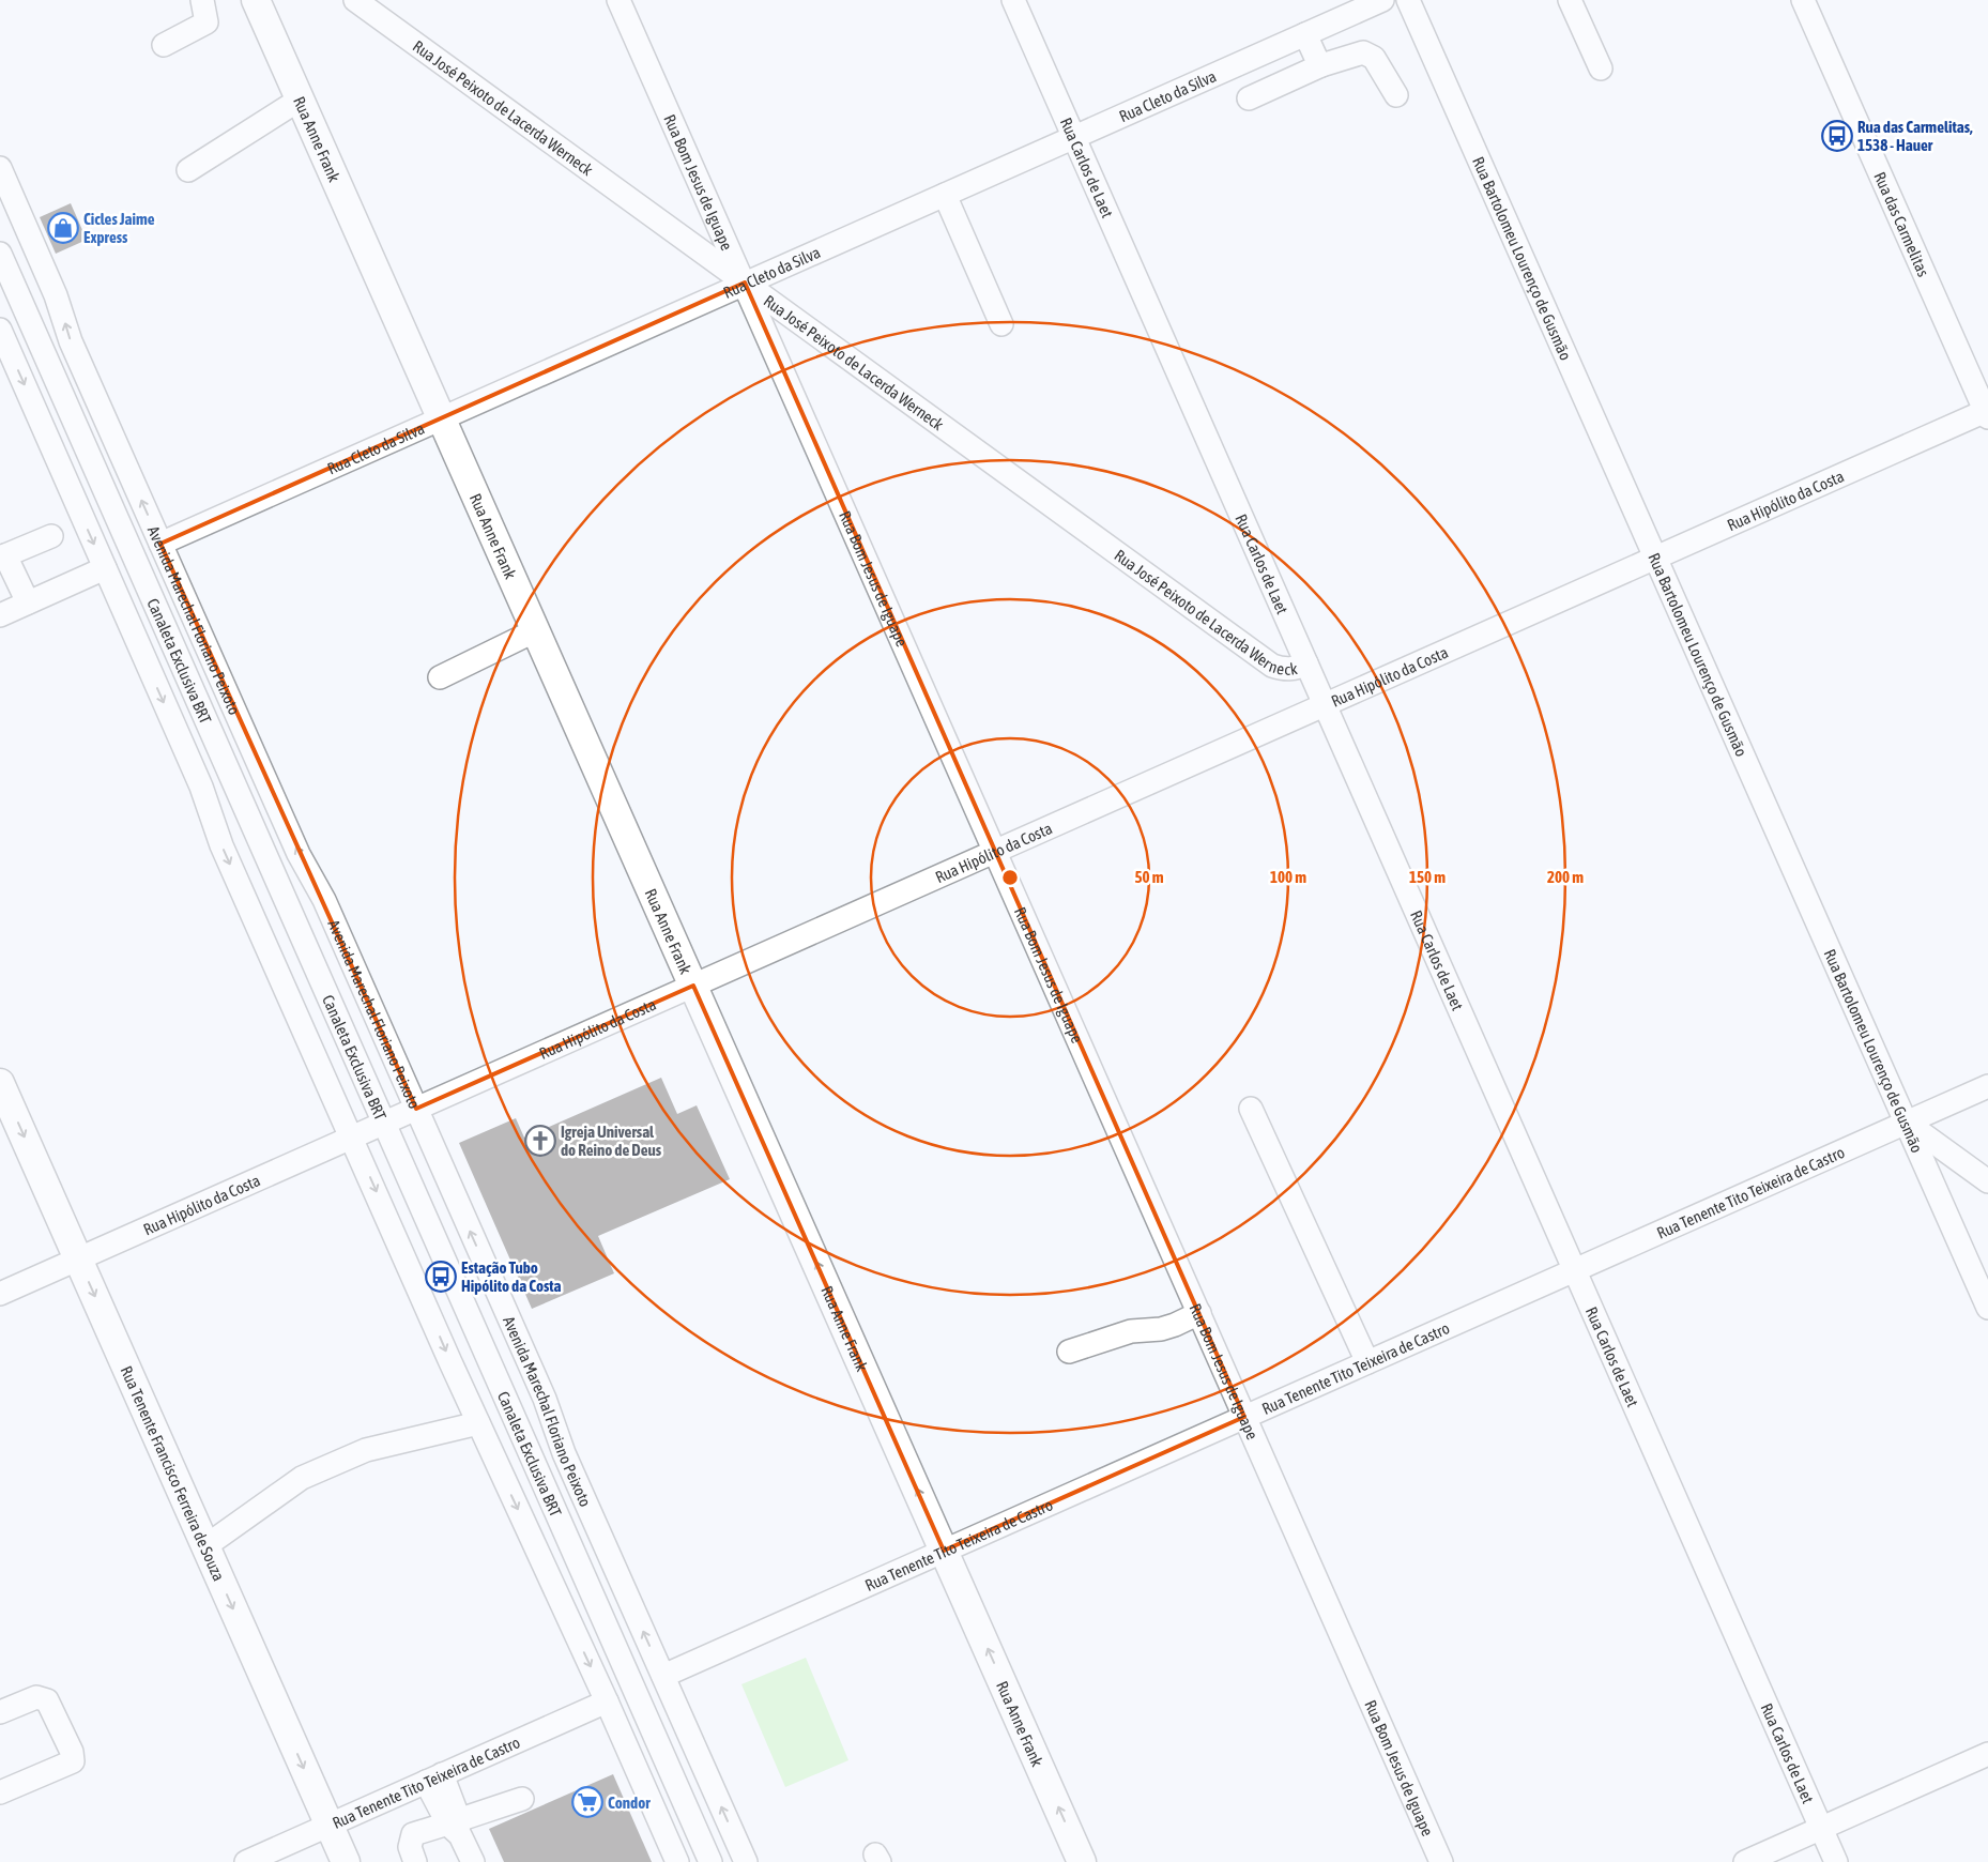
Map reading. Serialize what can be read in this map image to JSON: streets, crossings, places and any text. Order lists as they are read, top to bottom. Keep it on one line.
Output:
{"streets":{"main road":["Rua Anne Frank","Rua Tenente Francisco Ferreira de Souza"],"street":["Rua Cleto da Silva","Rua José Peixoto de Lacerda Werneck","Rua Carlos de Laet","Rua Bom Jesus de Iguape","Rua das Carmelitas","Rua Bartolomeu Lourenço de Gusmão","Rua Hipólito da Costa","Avenida Marechal Floriano Peixoto","Canaleta Exclusiva BRT","Rua Tenente Tito Teixeira de Castro"]},"crossings":[["Rua Cleto da Silva","Rua José Peixoto de Lacerda Werneck"],["Rua Cleto da Silva","Rua Anne Frank"],["Rua Cleto da Silva","Rua Carlos de Laet"],["Rua Cleto da Silva","Rua Bom Jesus de Iguape"],["Rua Cleto da Silva","Avenida Marechal Floriano Peixoto"],["Rua José Peixoto de Lacerda Werneck","Rua Carlos de Laet"],["Rua José Peixoto de Lacerda Werneck","Rua Bom Jesus de Iguape"],["Rua Anne Frank","Rua Hipólito da Costa"],["Rua Anne Frank","Rua Tenente Tito Teixeira de Castro"],["Rua Carlos de Laet","Rua Hipólito da Costa"],["Rua Carlos de Laet","Rua Tenente Tito Teixeira de Castro"],["Rua Bom Jesus de Iguape","Rua Hipólito da Costa"],["Rua Bom Jesus de Iguape","Rua Tenente Tito Teixeira de Castro"],["Rua das Carmelitas","Rua Hipólito da Costa"],["Rua Bartolomeu Lourenço de Gusmão","Rua Hipólito da Costa"],["Rua Bartolomeu Lourenço de Gusmão","Rua Tenente Tito Teixeira de Castro"],["Rua Hipólito da Costa","Avenida Marechal Floriano Peixoto"],["Rua Hipólito da Costa","Canaleta Exclusiva BRT"],["Rua Hipólito da Costa","Rua Tenente Francisco Ferreira de Souza"],["Avenida Marechal Floriano Peixoto","Rua Tenente Tito Teixeira de Castro"],["Rua Tenente Tito Teixeira de Castro","Rua Tenente Francisco Ferreira de Souza"]],"one_way":["Rua Anne Frank","Rua Tenente Francisco Ferreira de Souza"],"places":{"bus stop":["Rua das Carmelitas, 1538 - Hauer","Estação Tubo Hipólito da Costa"],"shop":["Cicles Jaime Express"],"church":["Igreja Universal do Reino de Deus"],"supermarket":["Condor"]},"rings":["50 m","100 m","150 m","200 m"]}
